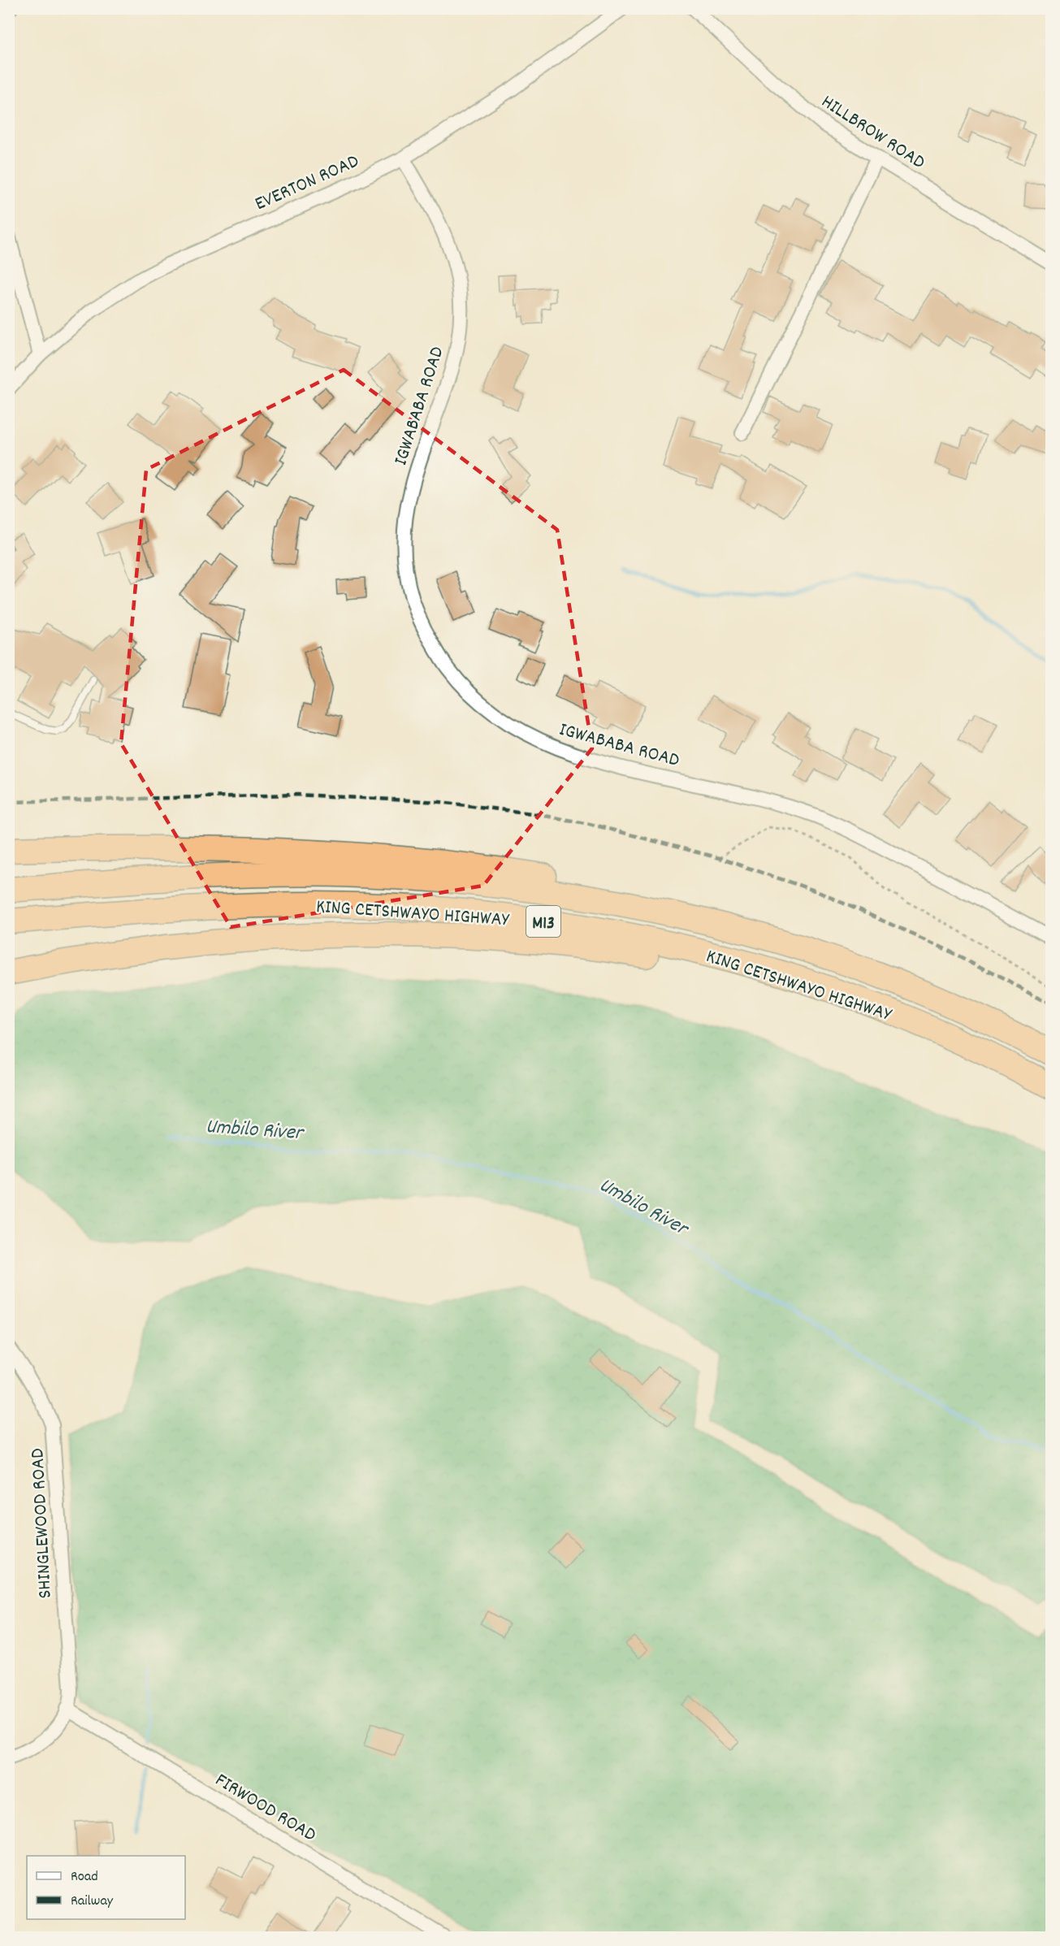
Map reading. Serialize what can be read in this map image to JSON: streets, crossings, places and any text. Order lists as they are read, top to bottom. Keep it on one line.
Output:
{"streets":{"highway":["KING CETSHWAYO HIGHWAY","M13"],"street":["HILLBROW ROAD","EVERTON ROAD","IGWABABA ROAD","SHINGLEWOOD ROAD","FIRWOOD ROAD"]},"crossings":[["EVERTON ROAD","IGWABABA ROAD"],["SHINGLEWOOD ROAD","FIRWOOD ROAD"]],"water":["Umbilo River"],"legend":["Road","Railway"]}
